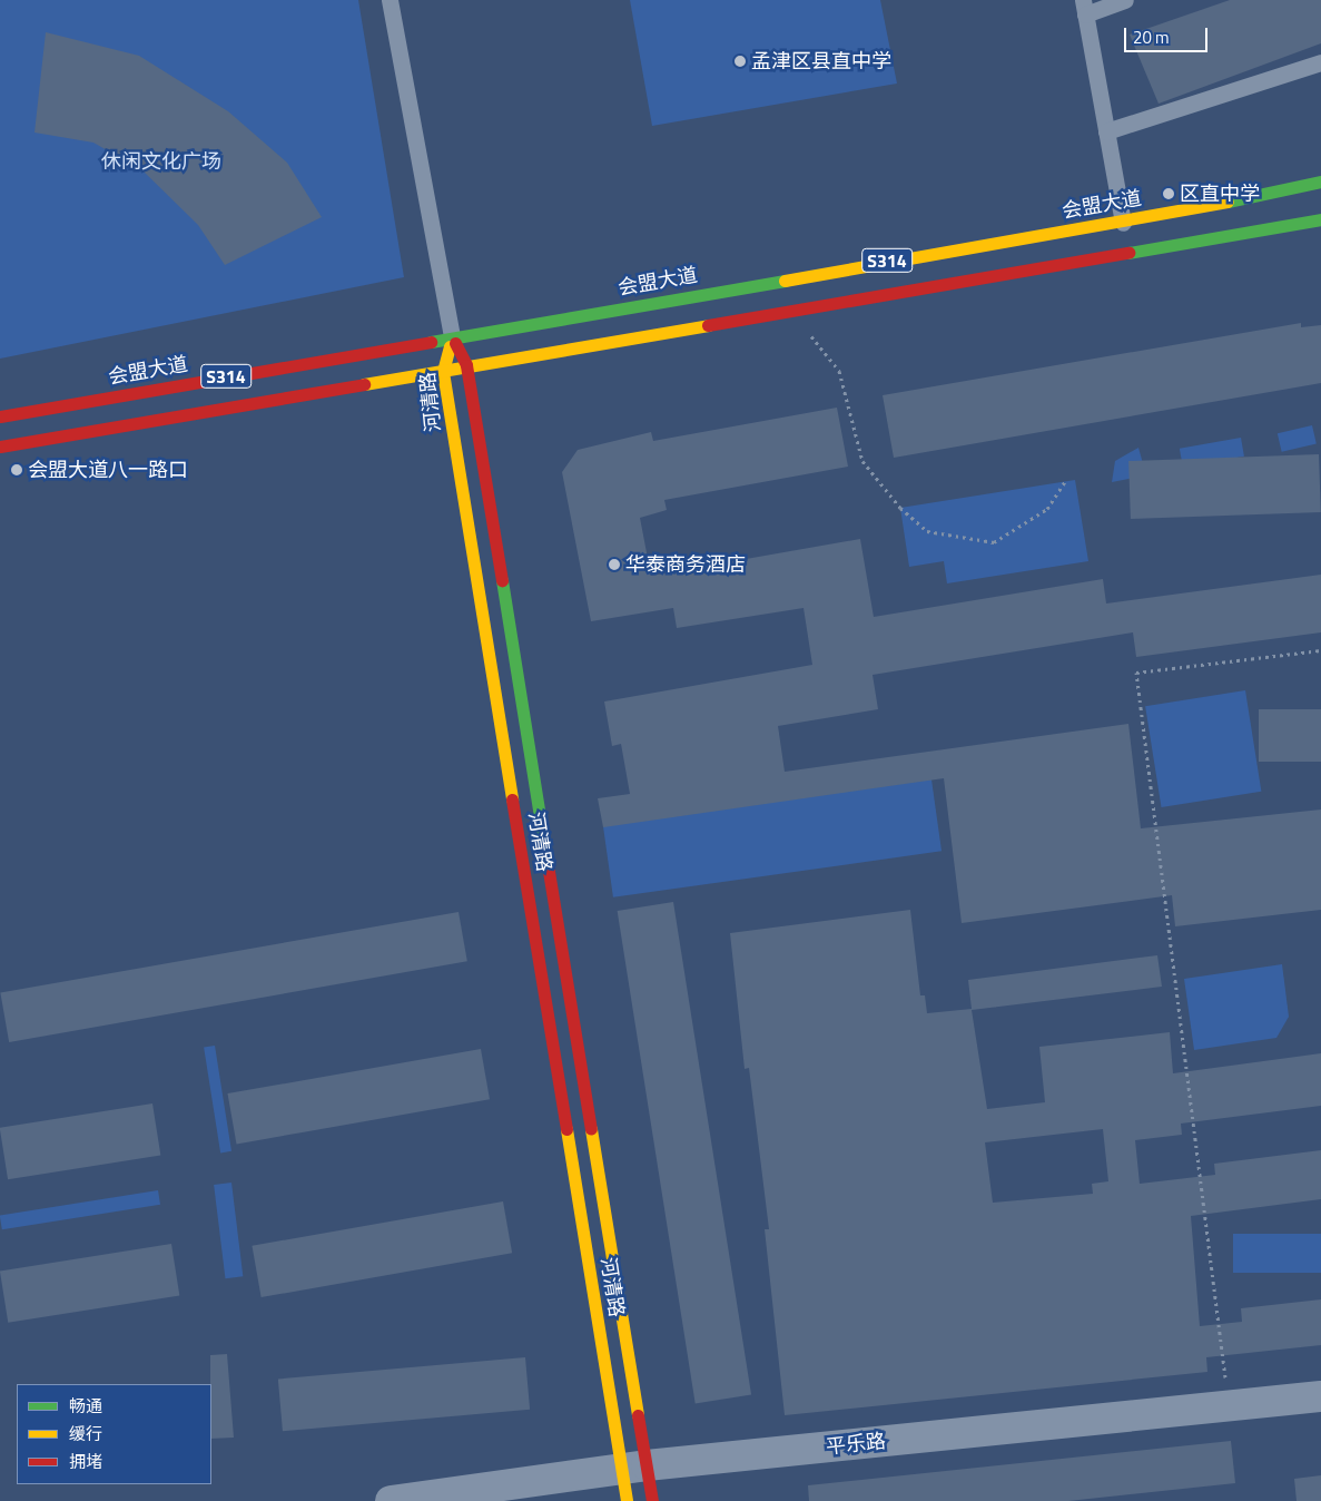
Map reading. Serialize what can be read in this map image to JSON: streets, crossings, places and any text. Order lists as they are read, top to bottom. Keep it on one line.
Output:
{"streets":{"main road":["会盟大道","S314","河清路"],"street":["平乐路"]},"crossings":[["会盟大道","河清路"],["S314","河清路"],["河清路","平乐路"]],"parks":["休闲文化广场"],"places":["孟津区县直中学","区直中学","会盟大道八一路口","华泰商务酒店"],"legend":["畅通","缓行","拥堵"],"scale_bar":"20 m"}
